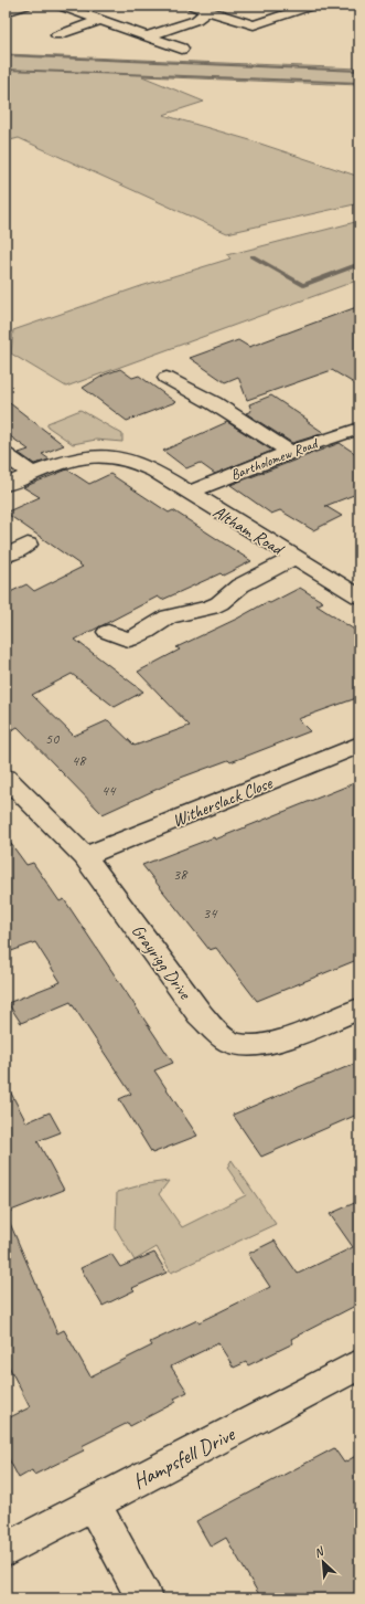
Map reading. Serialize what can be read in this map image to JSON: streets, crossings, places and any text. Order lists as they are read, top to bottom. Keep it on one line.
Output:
{"streets":{"street":["Bartholomew Road","Altham Road","Witherslack Close","Grayrigg Drive","Hampsfell Drive"]},"crossings":[["Bartholomew Road","Altham Road"],["Witherslack Close","Grayrigg Drive"]],"house_numbers":["50","48","44","38","34"],"north":"top left"}
